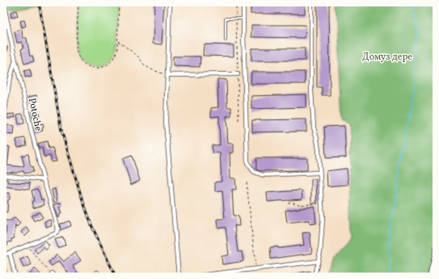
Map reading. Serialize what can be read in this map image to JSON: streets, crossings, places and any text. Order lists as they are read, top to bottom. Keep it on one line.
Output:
{"streets":{"street":["Potoche"]},"parks":["Домуз дере"]}
